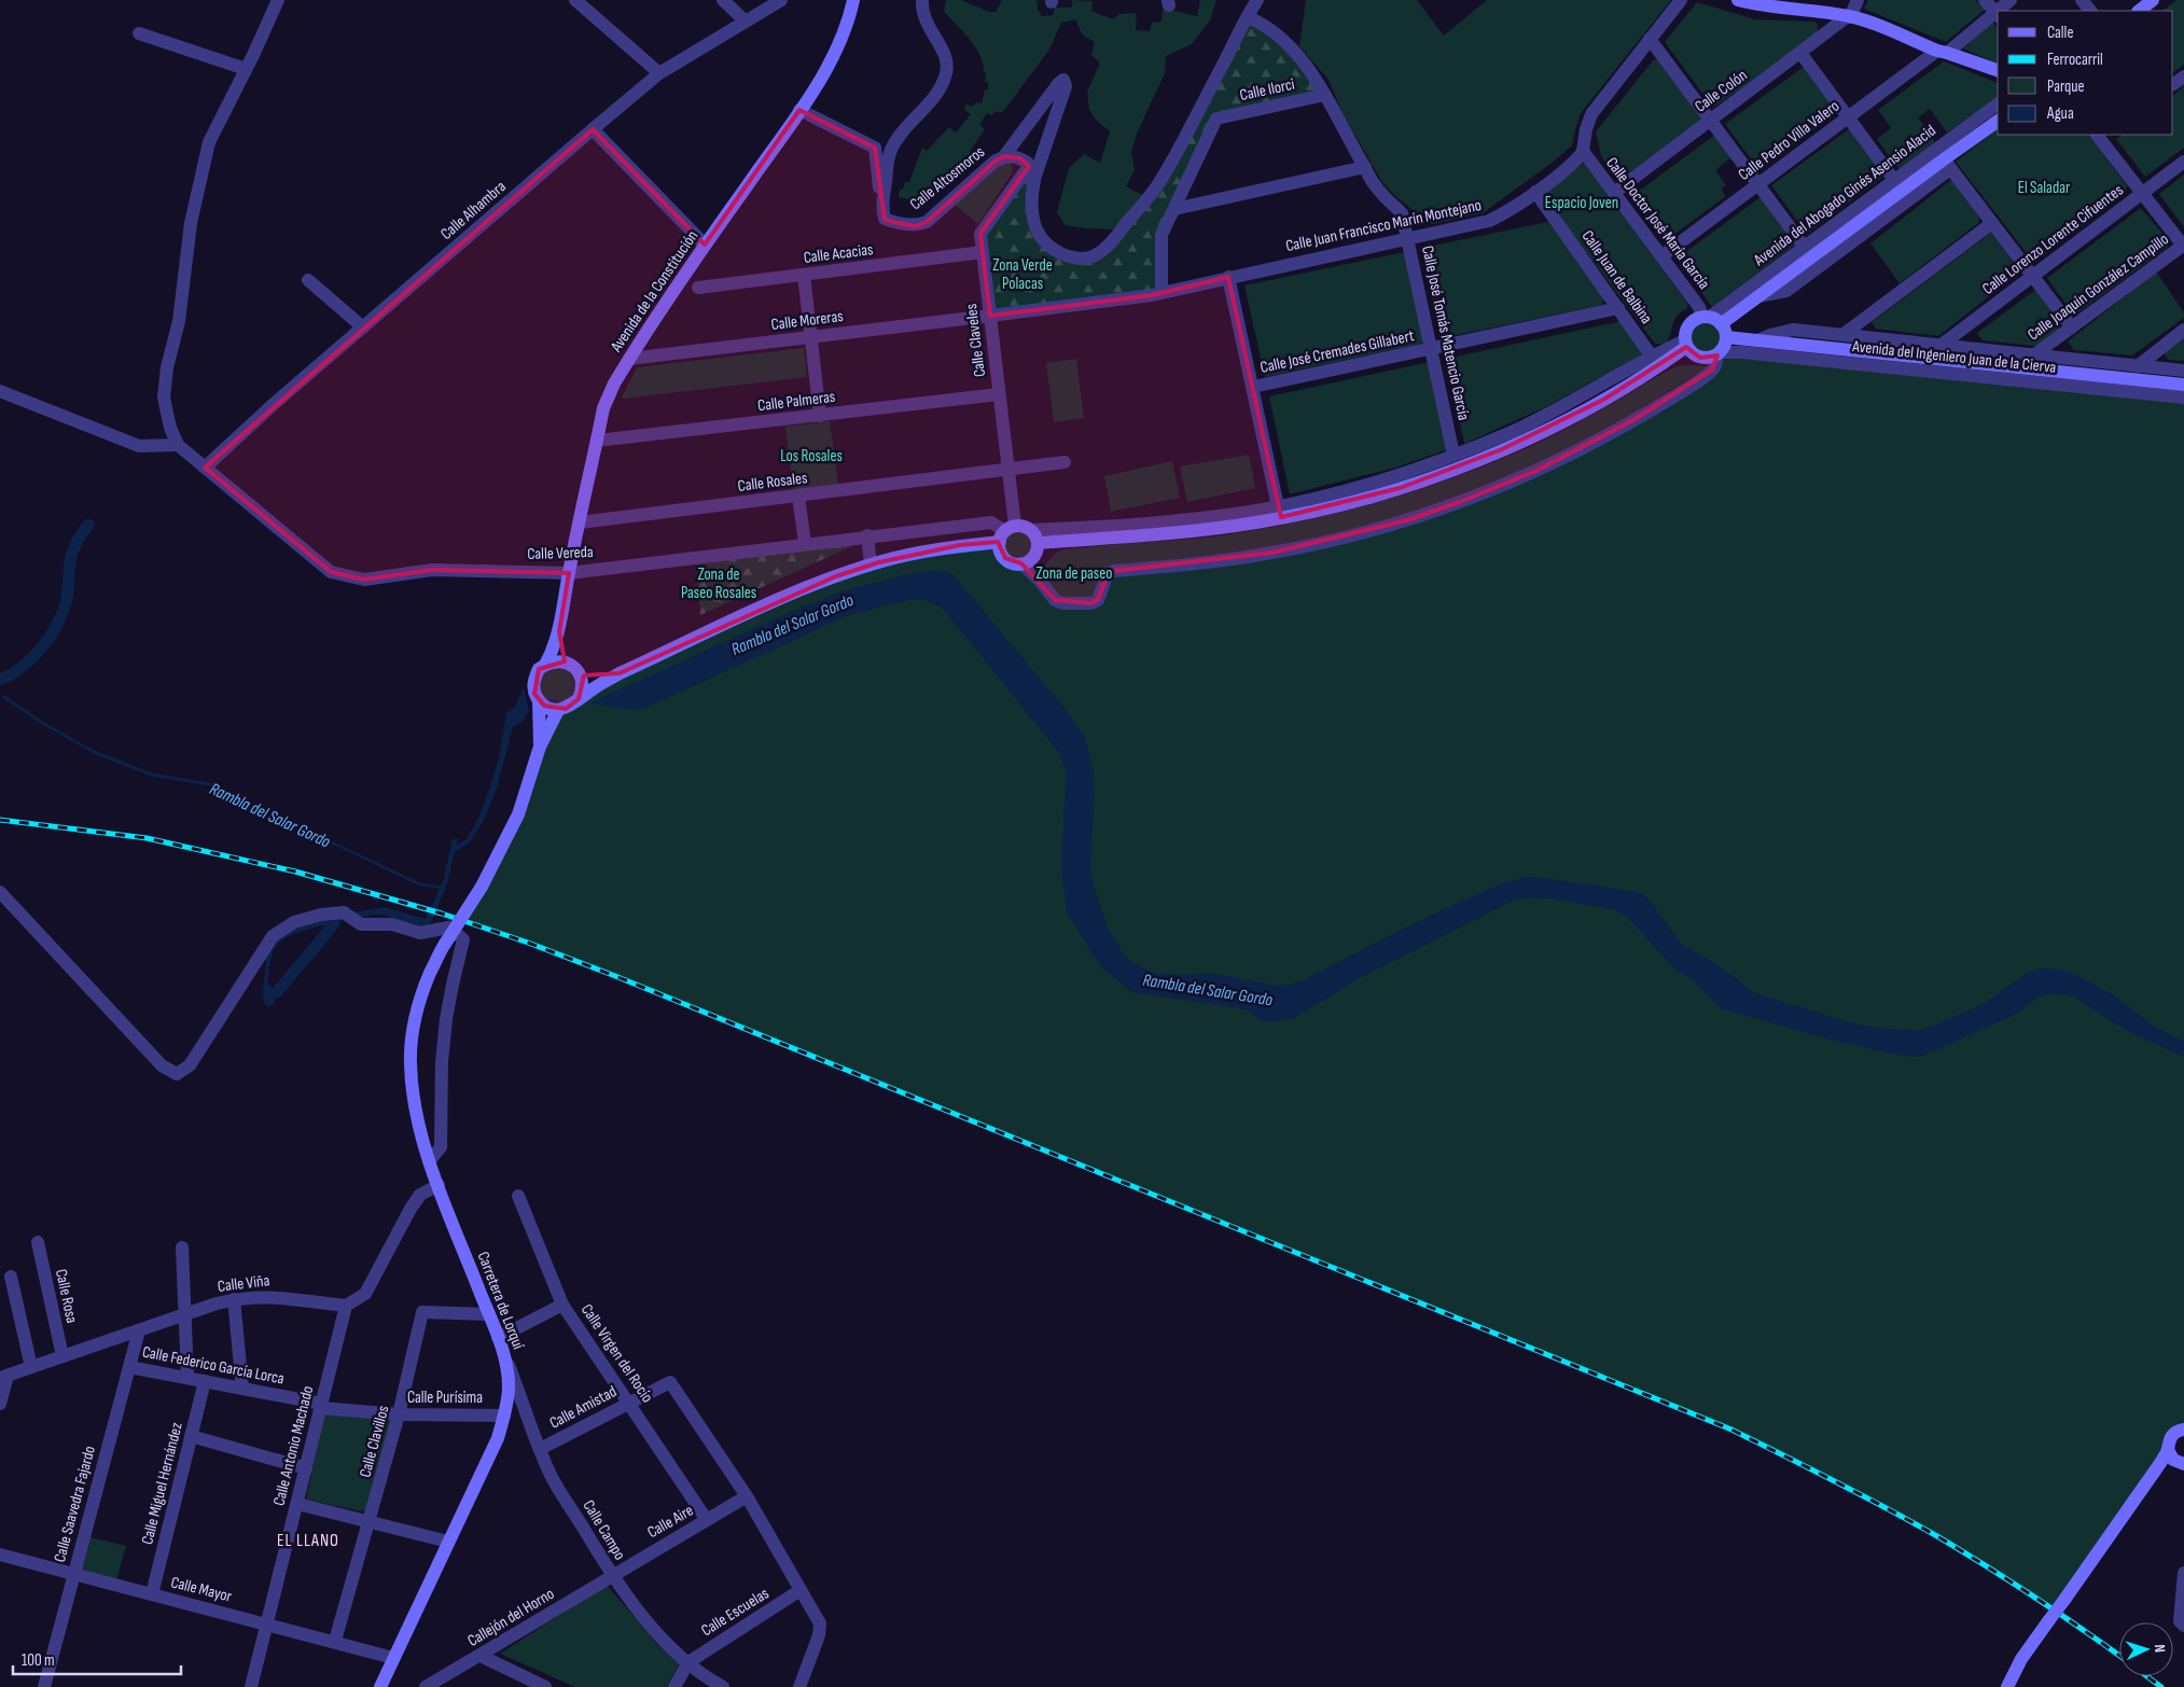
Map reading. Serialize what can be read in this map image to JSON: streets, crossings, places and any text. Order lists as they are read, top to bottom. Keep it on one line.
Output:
{"streets":{"main road":["Avenida del Abogado Ginés Asensio Alacid","Avenida de la Constitución","Avenida del Ingeniero Juan de la Cierva","Carretera de Lorquí"],"street":["Calle Ilorci","Calle Colón","Calle Pedro Villa Valero","Calle Altosmoros","Calle Alhambra","Calle Doctor José María García","Calle Juan Francisco Marín Montejano","Calle Lorenzo Lorente Cifuentes","Calle Acacias","Calle Juan de Balbina","Calle Joaquín González Campillo","Calle Moreras","Calle José Tomás Matencio García","Calle Claveles","Calle José Cremades Gillabert","Calle Palmeras","Calle Rosales","Calle Vereda","Calle Viña","Calle Rosa","Calle Virgen del Rocío","Calle Federico García Lorca","Calle Purísima","Calle Amistad","Calle Clavillos","Calle Antonio Machado","Calle Miguel Hernández","Calle Saavedra Fajardo","Calle Aire","Calle Campo","Calle Mayor","Calle Escuelas","Callejón del Horno"]},"crossings":[["Calle Ilorci","Calle José Tomás Matencio García"],["Calle Colón","Calle Doctor José María García"],["Calle Pedro Villa Valero","Calle Doctor José María García"],["Calle Altosmoros","Calle Claveles"],["Avenida del Abogado Ginés Asensio Alacid","Calle Doctor José María García"],["Avenida del Abogado Ginés Asensio Alacid","Avenida del Ingeniero Juan de la Cierva"],["Calle Alhambra","Calle Vereda"],["Calle Doctor José María García","Calle Juan Francisco Marín Montejano"],["Calle Doctor José María García","Avenida del Ingeniero Juan de la Cierva"],["Calle Juan Francisco Marín Montejano","Calle Juan de Balbina"],["Calle Juan Francisco Marín Montejano","Calle Moreras"],["Calle Juan Francisco Marín Montejano","Calle José Tomás Matencio García"],["Calle Juan Francisco Marín Montejano","Calle Claveles"],["Calle Lorenzo Lorente Cifuentes","Avenida del Ingeniero Juan de la Cierva"],["Calle Acacias","Calle Claveles"],["Calle Juan de Balbina","Calle José Cremades Gillabert"],["Calle Joaquín González Campillo","Avenida del Ingeniero Juan de la Cierva"],["Avenida de la Constitución","Calle Moreras"],["Avenida de la Constitución","Calle Palmeras"],["Avenida de la Constitución","Calle Rosales"],["Avenida de la Constitución","Calle Vereda"],["Calle Moreras","Calle Claveles"],["Calle José Tomás Matencio García","Calle José Cremades Gillabert"],["Calle Claveles","Calle Palmeras"],["Calle Claveles","Calle Rosales"],["Calle Claveles","Calle Vereda"],["Calle Viña","Calle Rosa"],["Calle Viña","Calle Antonio Machado"],["Calle Viña","Calle Saavedra Fajardo"],["Carretera de Lorquí","Calle Purísima"],["Carretera de Lorquí","Calle Clavillos"],["Carretera de Lorquí","Calle Campo"],["Carretera de Lorquí","Calle Mayor"],["Calle Virgen del Rocío","Calle Amistad"],["Calle Virgen del Rocío","Calle Aire"],["Calle Federico García Lorca","Calle Purísima"],["Calle Federico García Lorca","Calle Antonio Machado"],["Calle Federico García Lorca","Calle Miguel Hernández"],["Calle Federico García Lorca","Calle Saavedra Fajardo"],["Calle Purísima","Calle Clavillos"],["Calle Purísima","Calle Antonio Machado"],["Calle Amistad","Calle Aire"],["Calle Amistad","Calle Campo"],["Calle Clavillos","Calle Mayor"],["Calle Antonio Machado","Calle Mayor"],["Calle Miguel Hernández","Calle Mayor"],["Calle Saavedra Fajardo","Calle Mayor"],["Calle Aire","Calle Campo"],["Calle Aire","Callejón del Horno"],["Calle Campo","Calle Escuelas"],["Calle Campo","Callejón del Horno"]],"districts":["EL LLANO"],"water":["Rambla del Salar Gordo"],"parks":["El Saladar","Espacio Joven","Zona Verde Polacas","Los Rosales","Zona de paseo","Zona de Paseo Rosales"],"legend":["Calle","Ferrocarril","Parque","Agua"],"scale_bar":"100 m","north":"right"}
